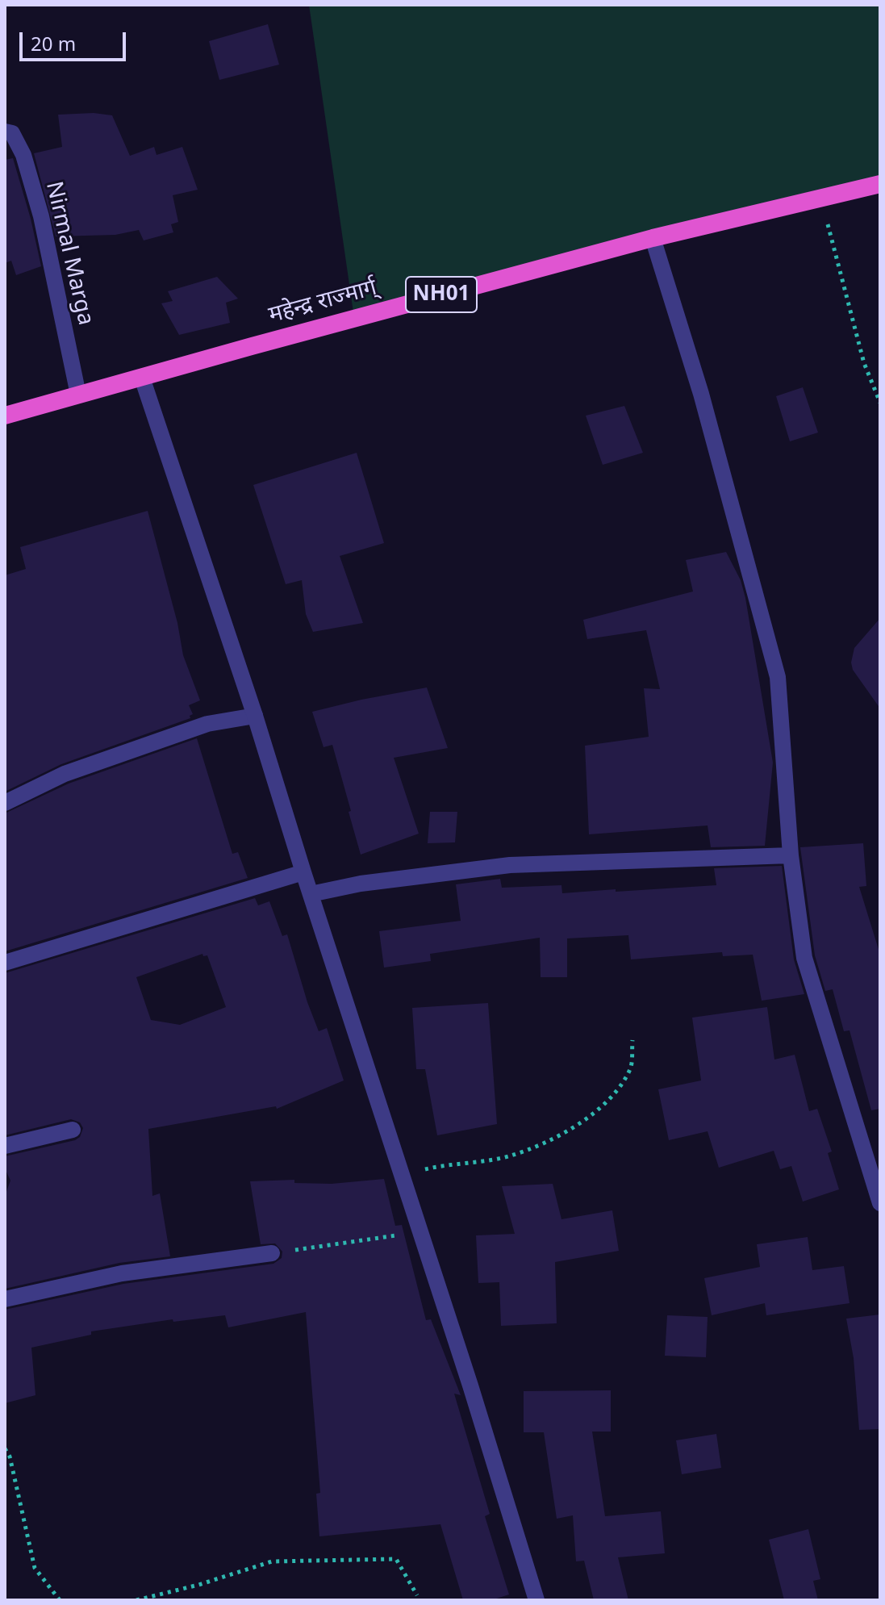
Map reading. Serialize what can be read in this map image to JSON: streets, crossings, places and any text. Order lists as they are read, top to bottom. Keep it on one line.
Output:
{"streets":{"highway":["NH01","महेन्द्र राज्मार्ग्"],"street":["Nirmal Marga"]},"crossings":[["Nirmal Marga","महेन्द्र राज्मार्ग्"]],"scale_bar":"20 m"}
